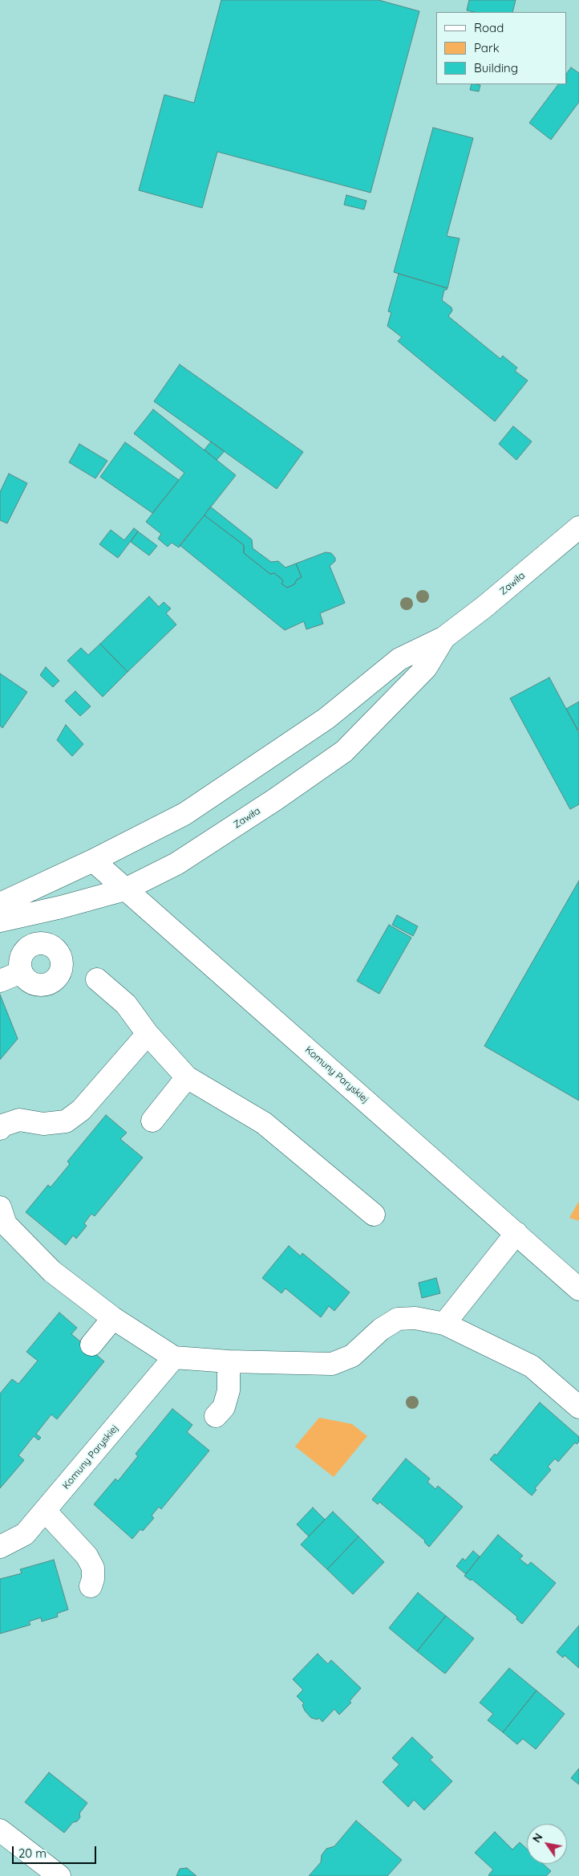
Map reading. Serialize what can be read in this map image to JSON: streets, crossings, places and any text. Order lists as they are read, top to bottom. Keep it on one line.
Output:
{"streets":{"street":["Zawiła","Komuny Paryskiej"]},"crossings":[["Zawiła","Komuny Paryskiej"]],"legend":["Road","Park","Building"],"scale_bar":"20 m","north":"top left"}
